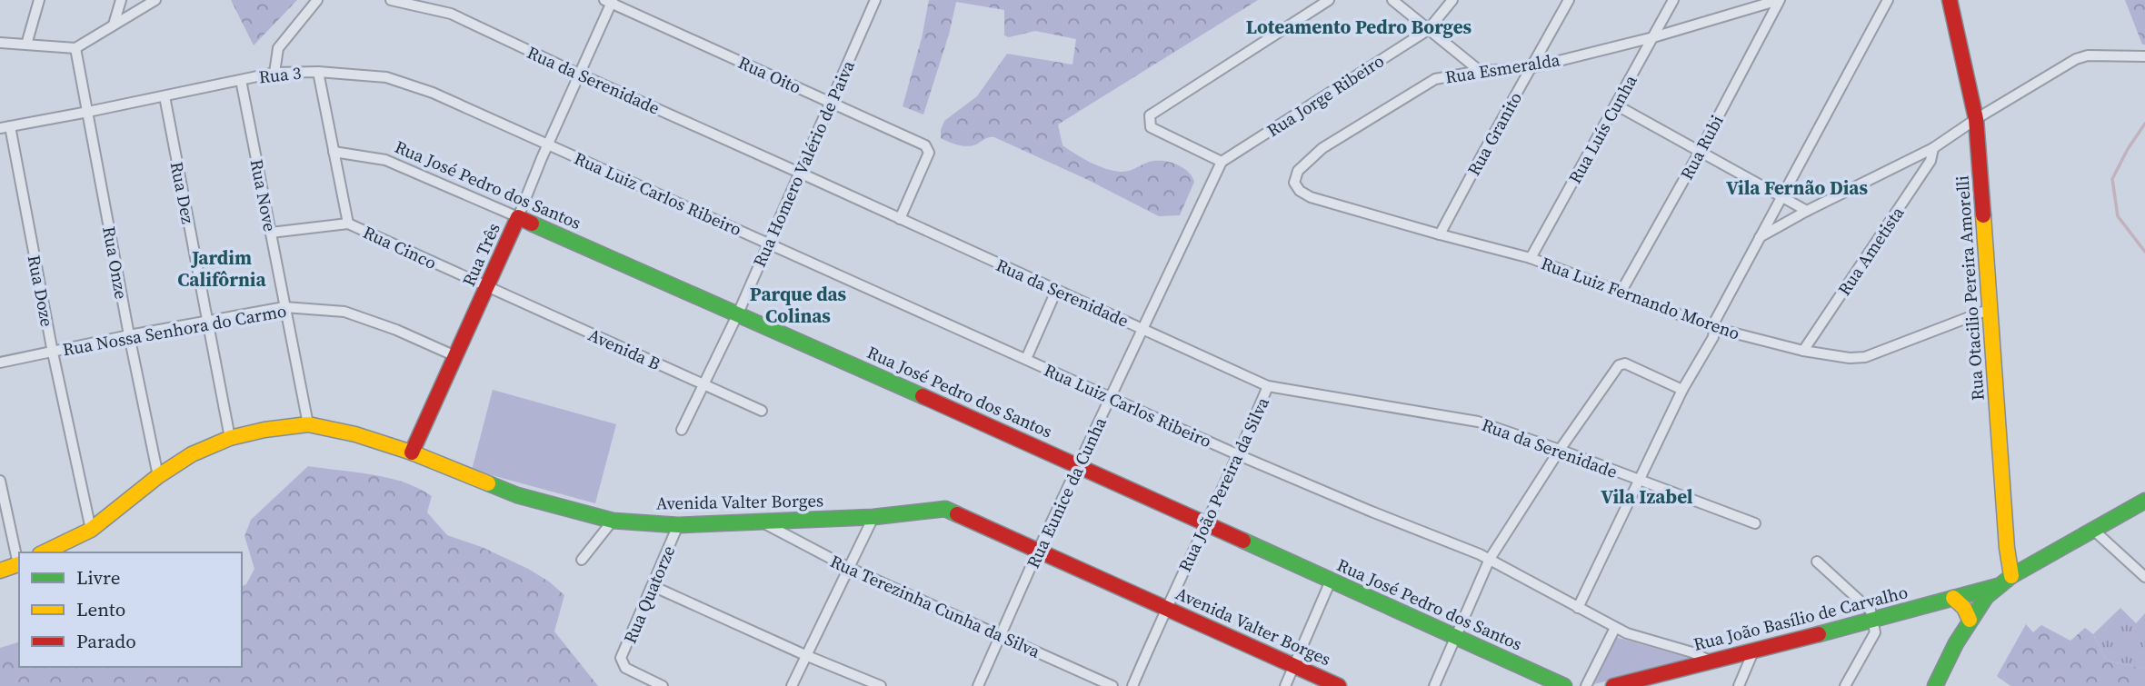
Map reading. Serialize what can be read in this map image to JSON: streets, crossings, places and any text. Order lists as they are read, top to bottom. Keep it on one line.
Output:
{"streets":{"street":["Rua Esmeralda","Rua 3","Rua Oito","Rua da Serenidade","Rua Jorge Ribeiro","Rua Luís Cunha","Rua Granito","Rua Rubi","Rua Homero Valério de Paiva","Rua José Pedro dos Santos","Rua Dez","Rua Luiz Carlos Ribeiro","Rua Nove","Rua Cinco","Rua Ametista","Rua Três","Rua Onze","Rua Otacilio Pereira Amorelli","Rua Doze","Rua Luiz Fernando Moreno","Rua Nossa Senhora do Carmo","Avenida B","Rua João Pereira da Silva","Rua Eunice da Cunha","Avenida Valter Borges","Rua Quatorze","Rua Terezinha Cunha da Silva","Rua João Basílio de Carvalho"]},"crossings":[["Rua Esmeralda","Rua Luís Cunha"],["Rua Esmeralda","Rua Granito"],["Rua Esmeralda","Rua Rubi"],["Rua Esmeralda","Rua Luiz Fernando Moreno"],["Rua 3","Rua Luiz Carlos Ribeiro"],["Rua 3","Rua Nove"],["Rua 3","Rua Três"],["Rua Oito","Rua da Serenidade"],["Rua Oito","Rua Homero Valério de Paiva"],["Rua Oito","Rua Três"],["Rua da Serenidade","Rua Homero Valério de Paiva"],["Rua da Serenidade","Rua Três"],["Rua da Serenidade","Rua João Pereira da Silva"],["Rua da Serenidade","Rua Eunice da Cunha"],["Rua Jorge Ribeiro","Rua Eunice da Cunha"],["Rua Luís Cunha","Rua Luiz Fernando Moreno"],["Rua Granito","Rua Luiz Fernando Moreno"],["Rua Rubi","Rua Luiz Fernando Moreno"],["Rua Homero Valério de Paiva","Rua José Pedro dos Santos"],["Rua Homero Valério de Paiva","Rua Luiz Carlos Ribeiro"],["Rua Homero Valério de Paiva","Avenida B"],["Rua José Pedro dos Santos","Rua Três"],["Rua José Pedro dos Santos","Rua João Pereira da Silva"],["Rua José Pedro dos Santos","Rua Eunice da Cunha"],["Rua Dez","Rua Nossa Senhora do Carmo"],["Rua Dez","Avenida Valter Borges"],["Rua Luiz Carlos Ribeiro","Rua Três"],["Rua Luiz Carlos Ribeiro","Rua João Pereira da Silva"],["Rua Luiz Carlos Ribeiro","Rua Eunice da Cunha"],["Rua Luiz Carlos Ribeiro","Rua João Basílio de Carvalho"],["Rua Nove","Rua Cinco"],["Rua Nove","Rua Nossa Senhora do Carmo"],["Rua Nove","Avenida Valter Borges"],["Rua Cinco","Rua Três"],["Rua Cinco","Avenida B"],["Rua Ametista","Rua Luiz Fernando Moreno"],["Rua Três","Rua Nossa Senhora do Carmo"],["Rua Três","Avenida B"],["Rua Três","Avenida Valter Borges"],["Rua Onze","Rua Nossa Senhora do Carmo"],["Rua Onze","Avenida Valter Borges"],["Rua Otacilio Pereira Amorelli","Rua Luiz Fernando Moreno"],["Rua Doze","Rua Nossa Senhora do Carmo"],["Rua Doze","Avenida Valter Borges"],["Rua João Pereira da Silva","Avenida Valter Borges"],["Rua Eunice da Cunha","Avenida Valter Borges"],["Rua Eunice da Cunha","Rua Terezinha Cunha da Silva"],["Avenida Valter Borges","Rua Quatorze"],["Avenida Valter Borges","Rua Terezinha Cunha da Silva"]],"districts":["Loteamento Pedro Borges","Vila Fernão Dias","Jardim Califôrnia","Parque das Colinas","Vila Izabel"],"legend":["Livre","Lento","Parado"]}
